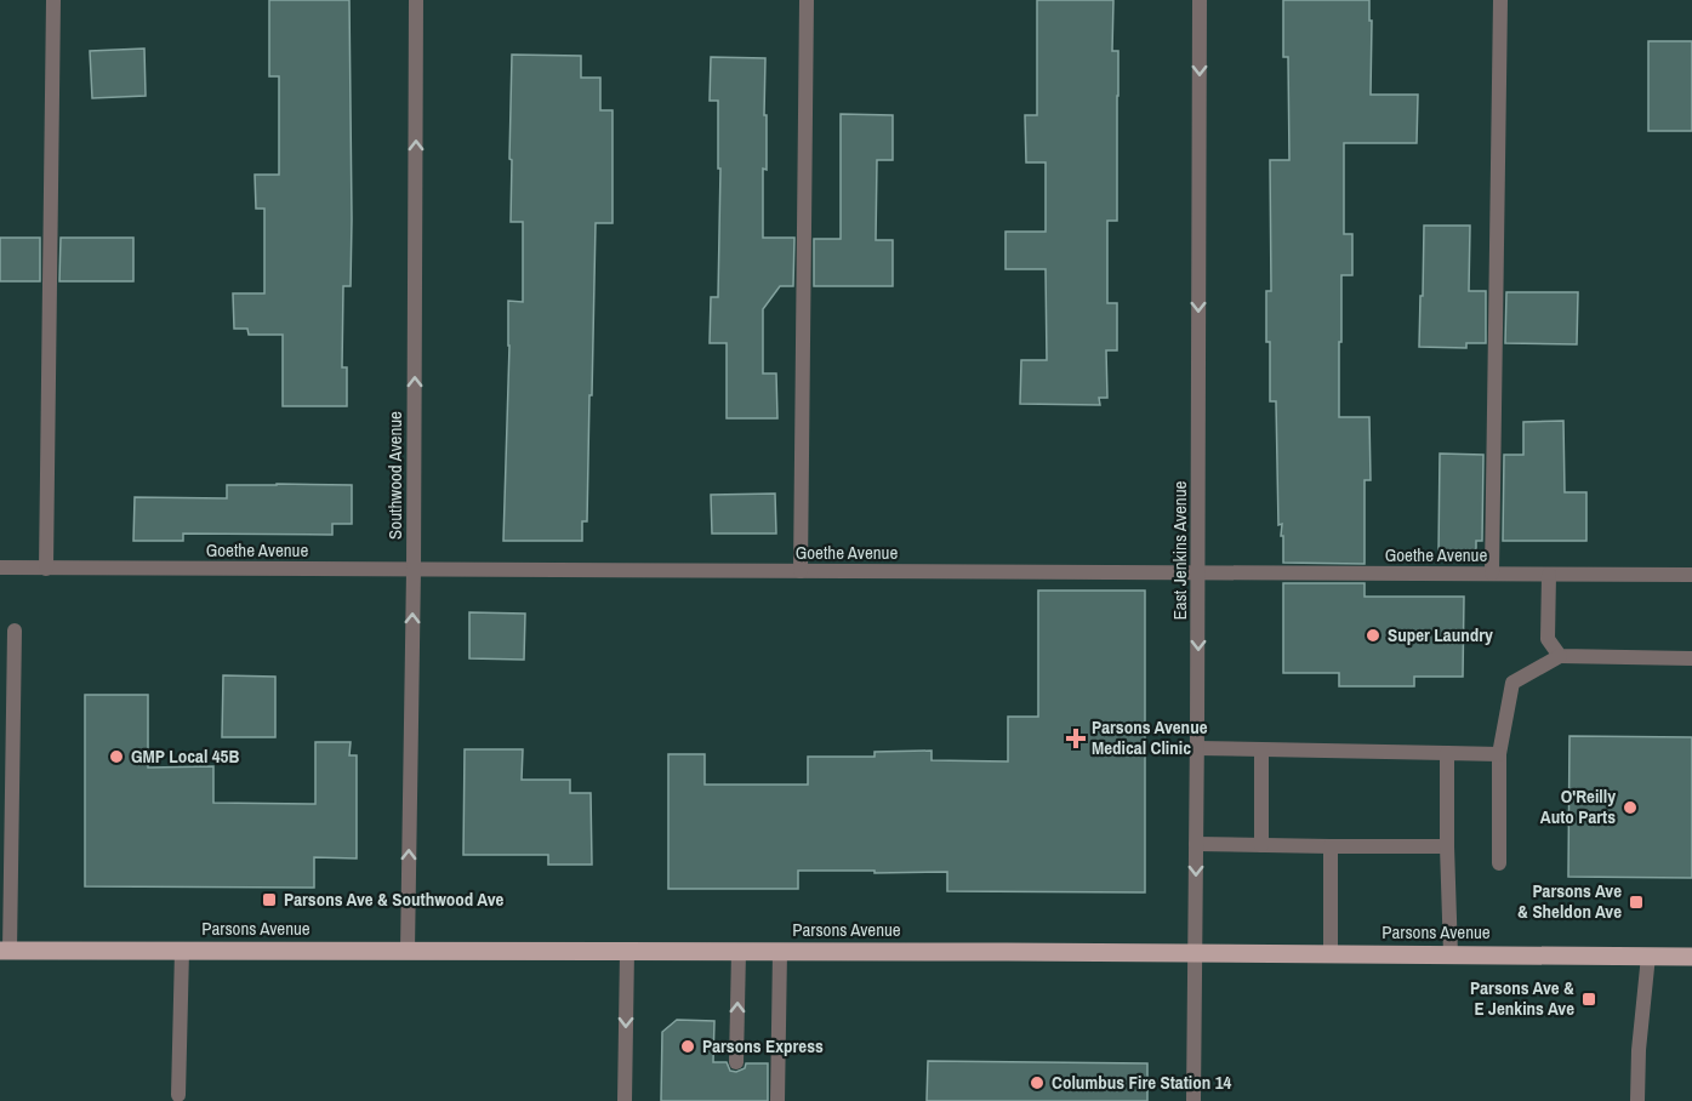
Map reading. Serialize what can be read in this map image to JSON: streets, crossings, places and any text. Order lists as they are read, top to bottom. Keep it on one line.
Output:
{"streets":{"main road":["Parsons Avenue"],"street":["Southwood Avenue","Goethe Avenue","East Jenkins Avenue"]},"crossings":[["Southwood Avenue","Goethe Avenue"],["Southwood Avenue","Parsons Avenue"],["Goethe Avenue","East Jenkins Avenue"],["East Jenkins Avenue","Parsons Avenue"]],"one_way":["Southwood Avenue","East Jenkins Avenue"],"places":{"other":["Super Laundry","GMP Local 45B","O'Reilly Auto Parts","Parsons Express","Columbus Fire Station 14"],"health":["Parsons Avenue Medical Clinic"],"transit":["Parsons Ave & Southwood Ave","Parsons Ave & Sheldon Ave","Parsons Ave & E Jenkins Ave"]}}
